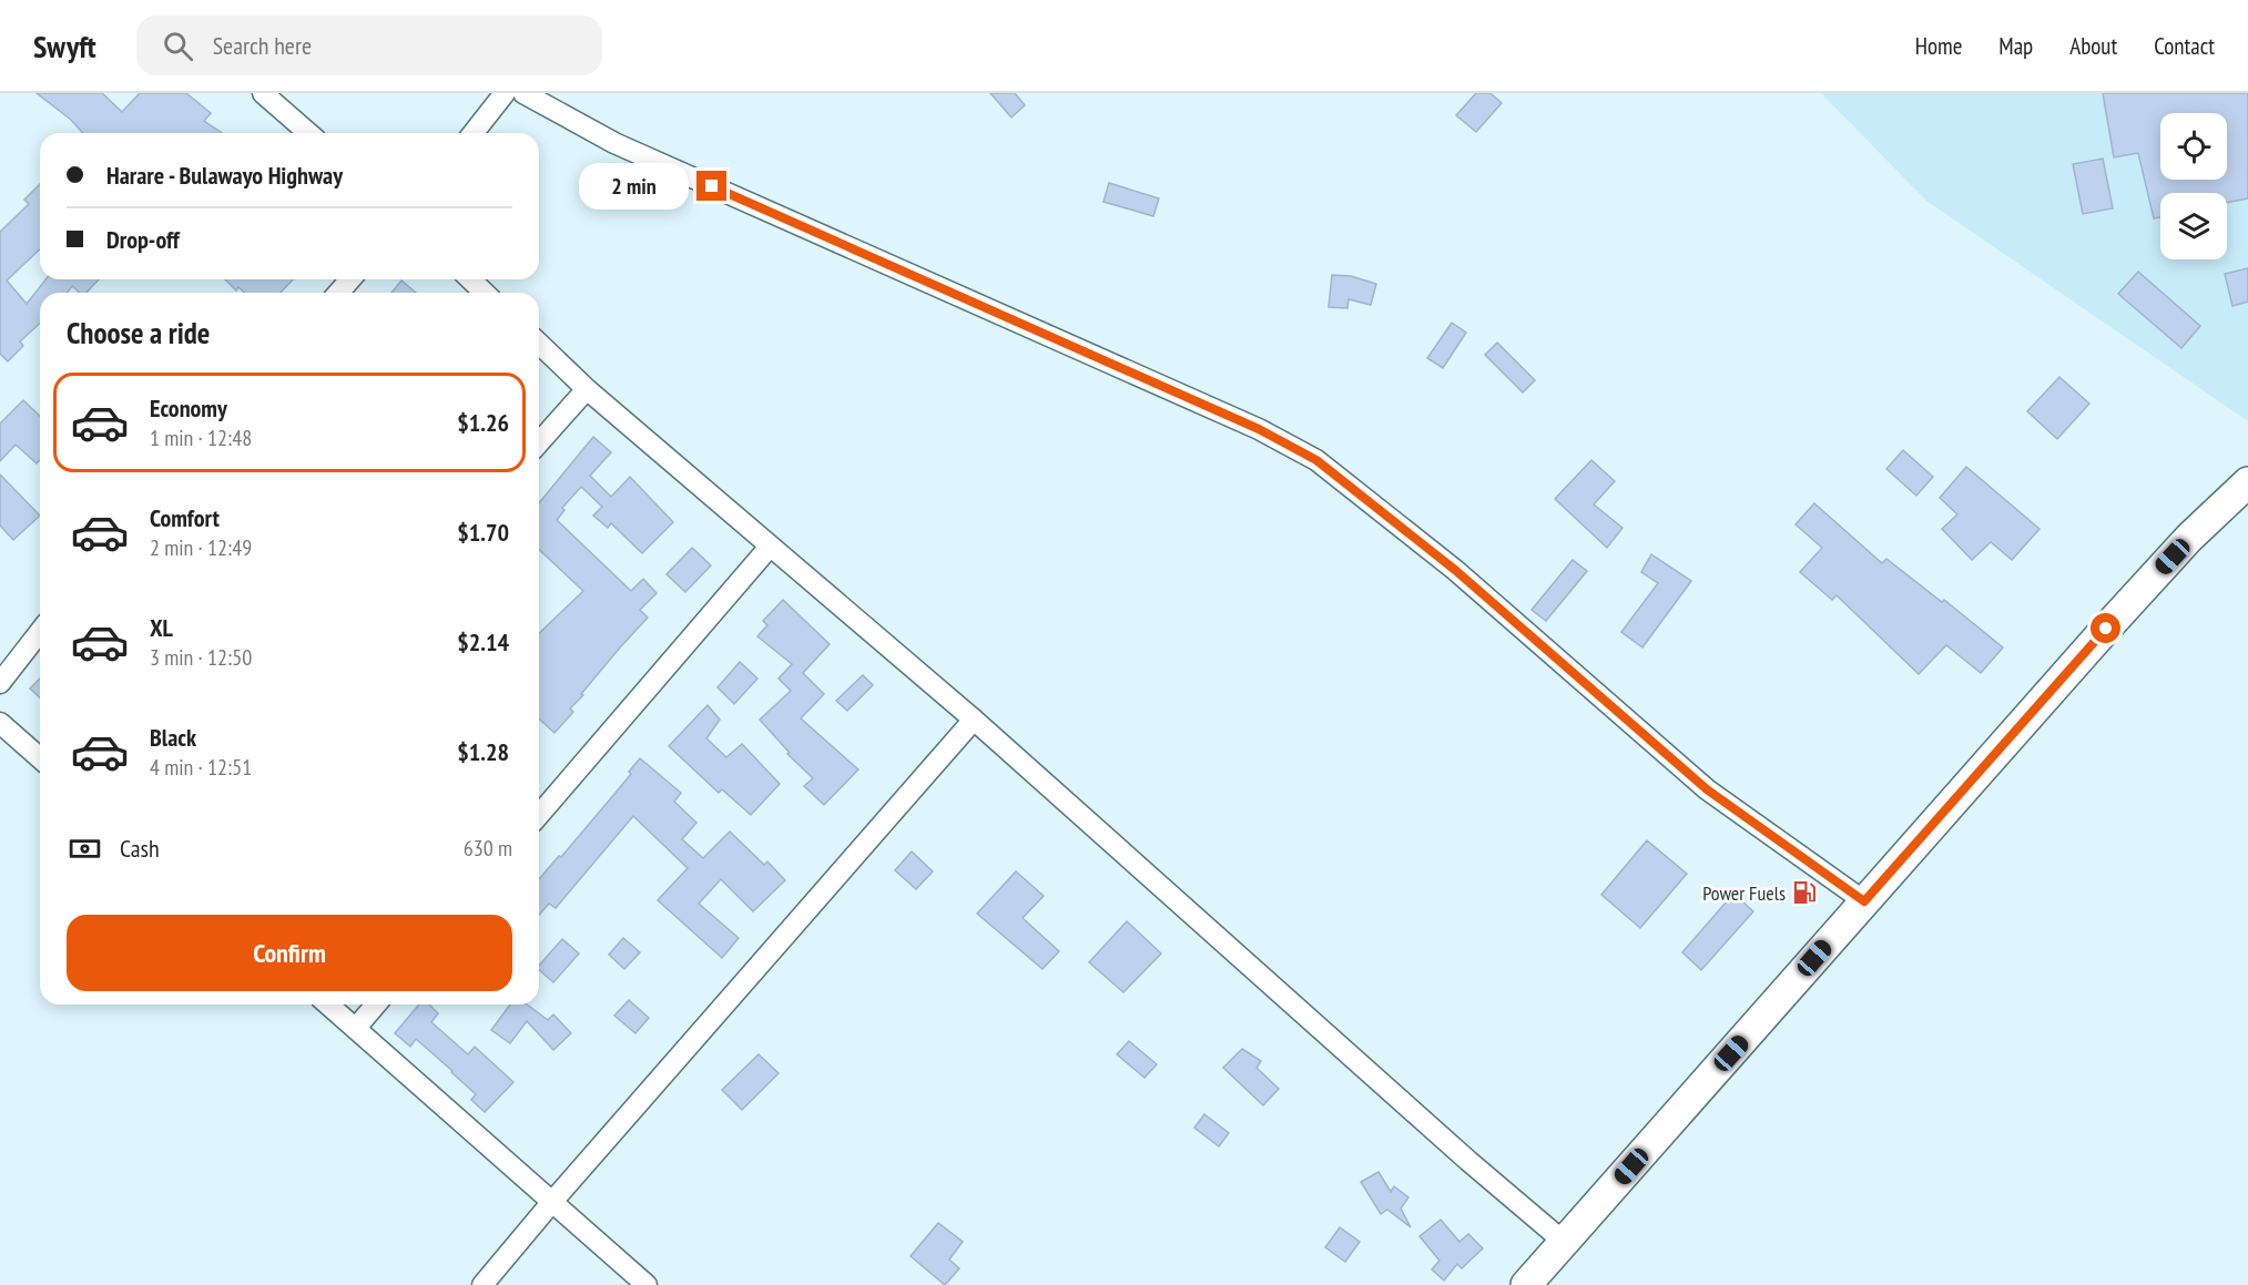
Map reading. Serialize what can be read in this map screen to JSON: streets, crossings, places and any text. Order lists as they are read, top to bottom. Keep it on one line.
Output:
{"places":{"fuel station":["Power Fuels"]},"page":{"header":"Swyft","search":"Search here","nav":["Home","Map","About","Contact"],"banner":["Harare - Bulawayo Highway","Drop-off"],"bubble":"2 min","heading":"Choose a ride","list":[{"name":"Economy","note":"1 min · 12:48","value":"$1.26"},{"name":"Comfort","note":"2 min · 12:49","value":"$1.70"},{"name":"XL","note":"3 min · 12:50","value":"$2.14"},{"name":"Black","note":"4 min · 12:51","value":"$1.28"}],"pay":["Cash","630 m"],"buttons":"Confirm"}}
